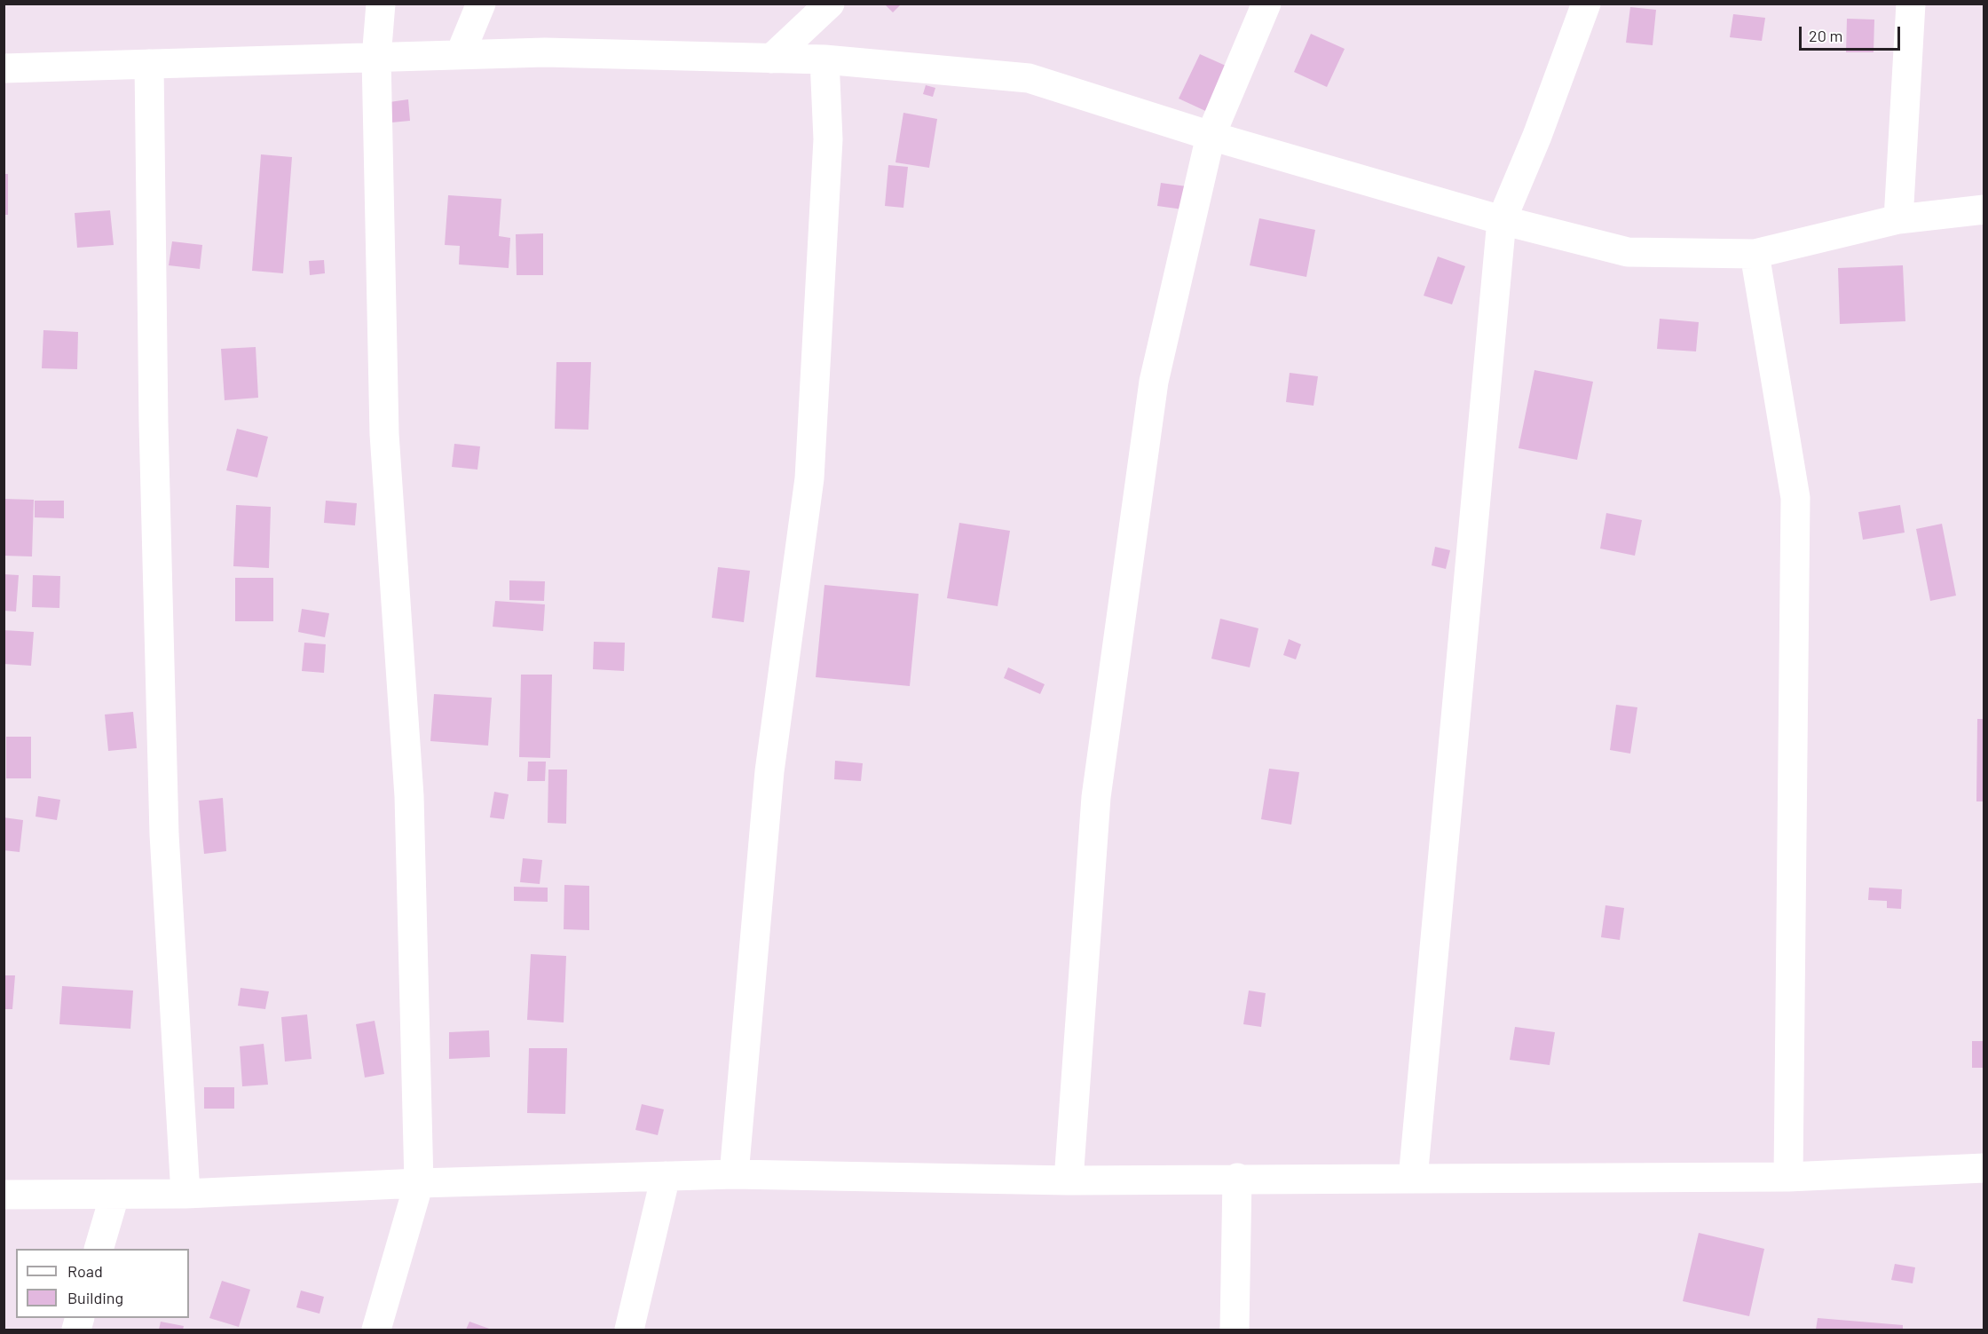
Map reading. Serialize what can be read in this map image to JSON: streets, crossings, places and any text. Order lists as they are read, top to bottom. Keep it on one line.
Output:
{"legend":["Road","Building"],"scale_bar":"20 m"}
